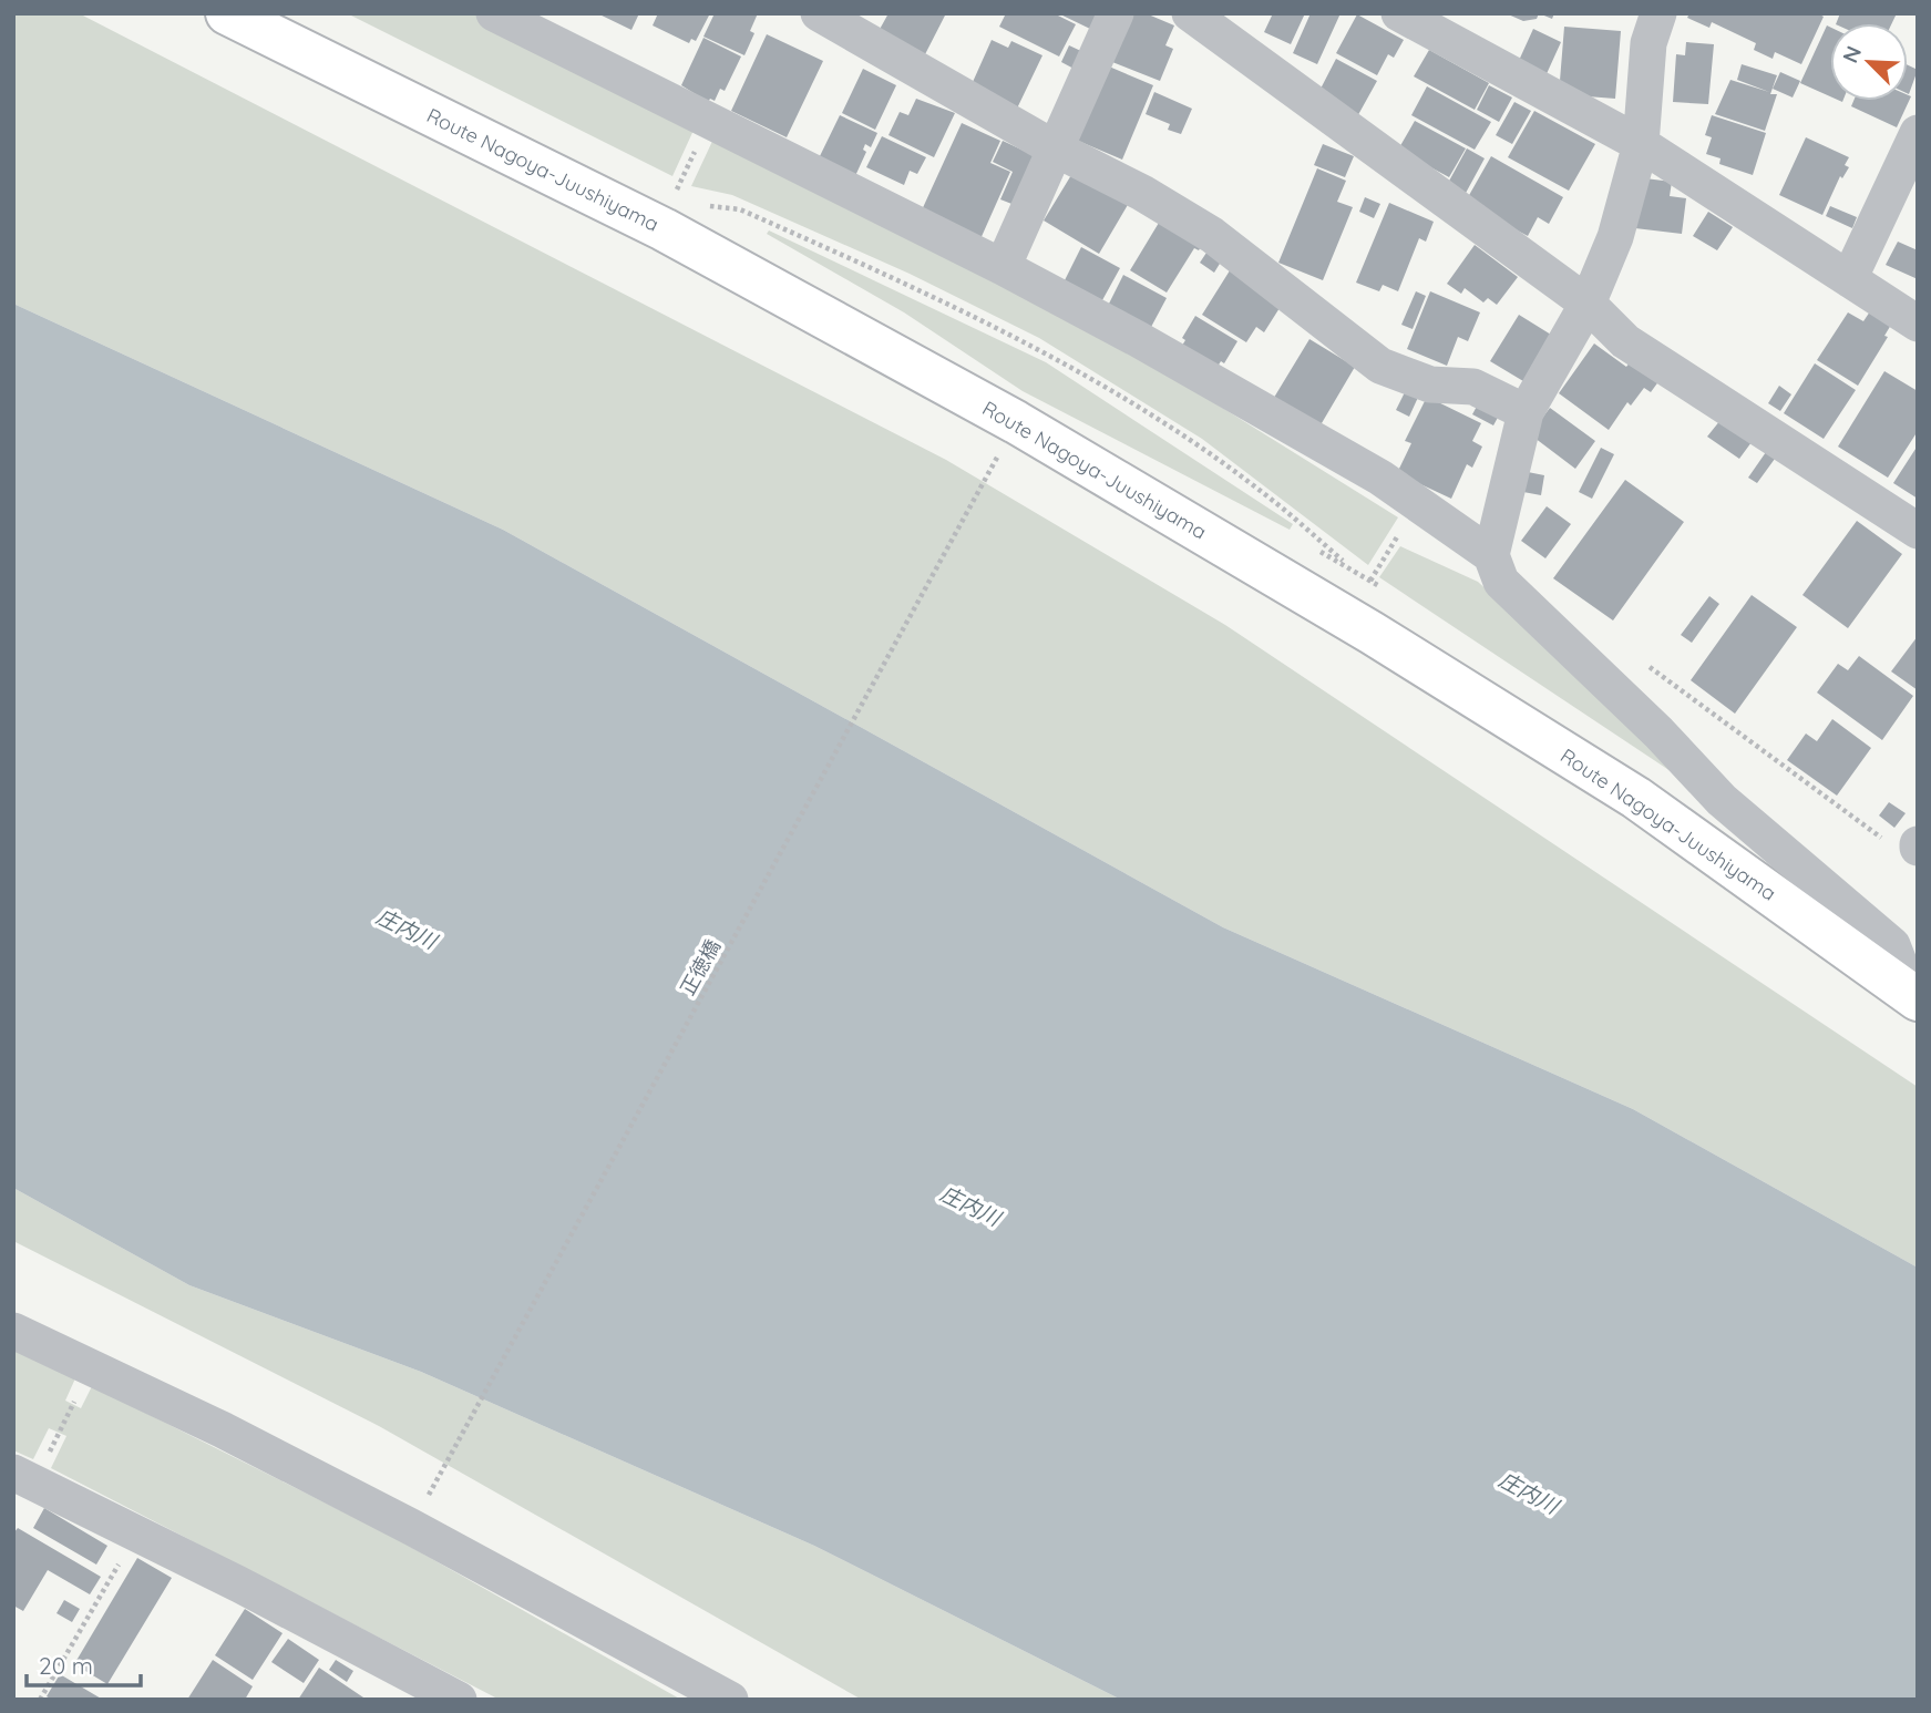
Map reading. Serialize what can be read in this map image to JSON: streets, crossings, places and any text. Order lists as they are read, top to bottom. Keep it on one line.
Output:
{"streets":{"main road":["Route Nagoya-Juushiyama"],"path":["正徳橋"]},"crossings":[["Route Nagoya-Juushiyama","正徳橋"]],"water":["庄内川"],"scale_bar":"20 m","north":"top left"}
